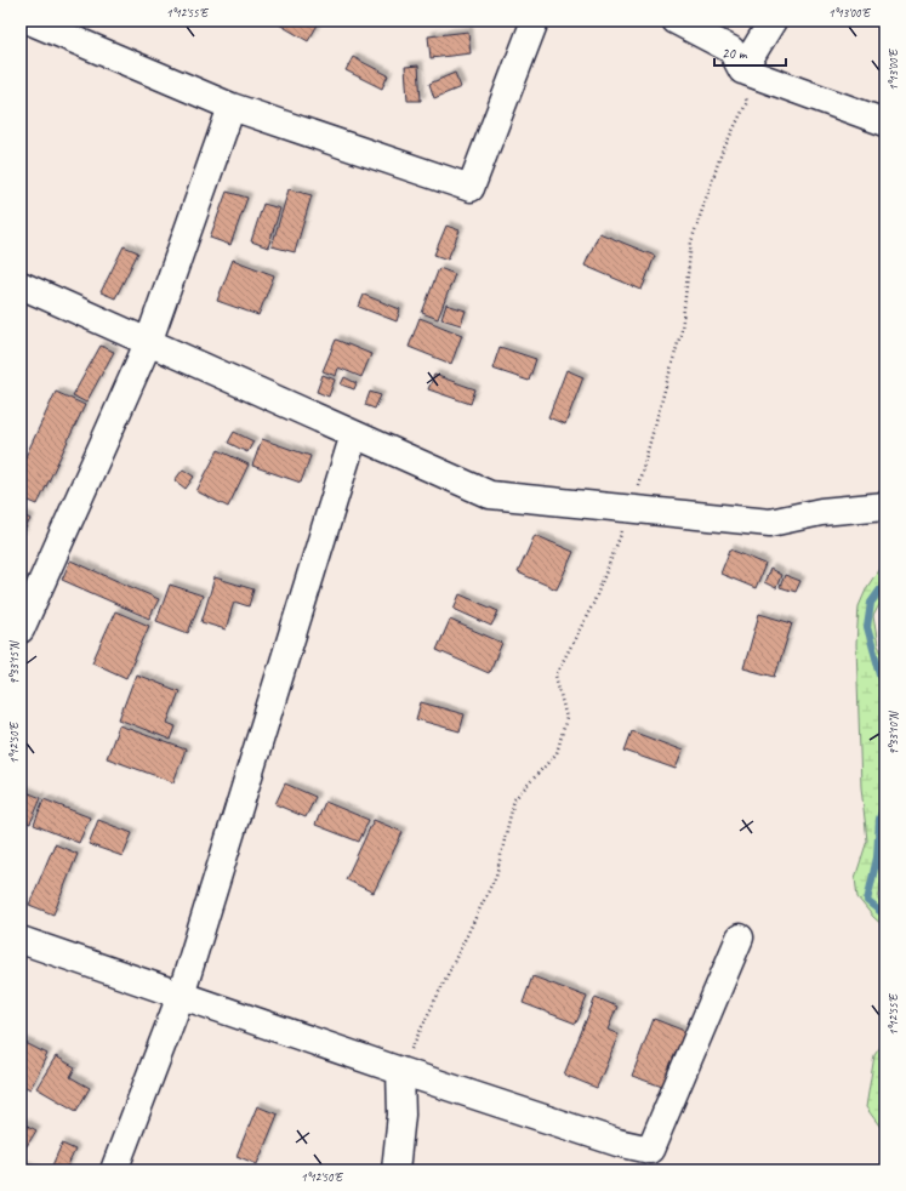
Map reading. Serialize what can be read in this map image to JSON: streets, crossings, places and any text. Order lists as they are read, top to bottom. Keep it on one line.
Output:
{"scale_bar":"20 m","coordinates":["1°12'55\"E","1°13'00\"E","9°33'15\"N","9°33'10\"N","1°12'50\"E"]}
